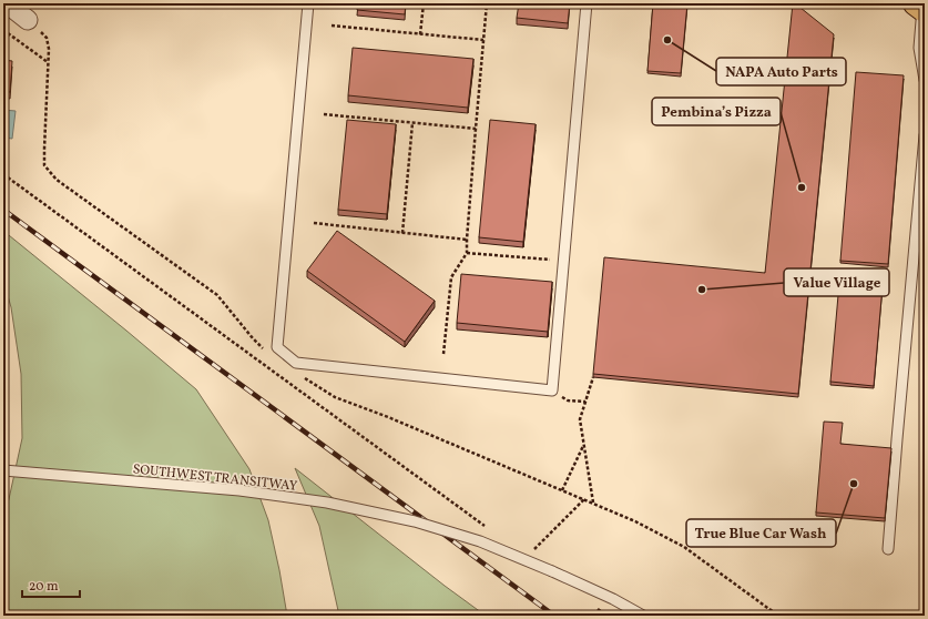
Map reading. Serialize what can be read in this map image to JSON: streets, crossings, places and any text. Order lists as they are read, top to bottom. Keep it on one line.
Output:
{"streets":{"lane":["SOUTHWEST TRANSITWAY"]},"places":["NAPA Auto Parts","Pembina’s Pizza","Value Village","True Blue Car Wash"],"scale_bar":"20 m"}
